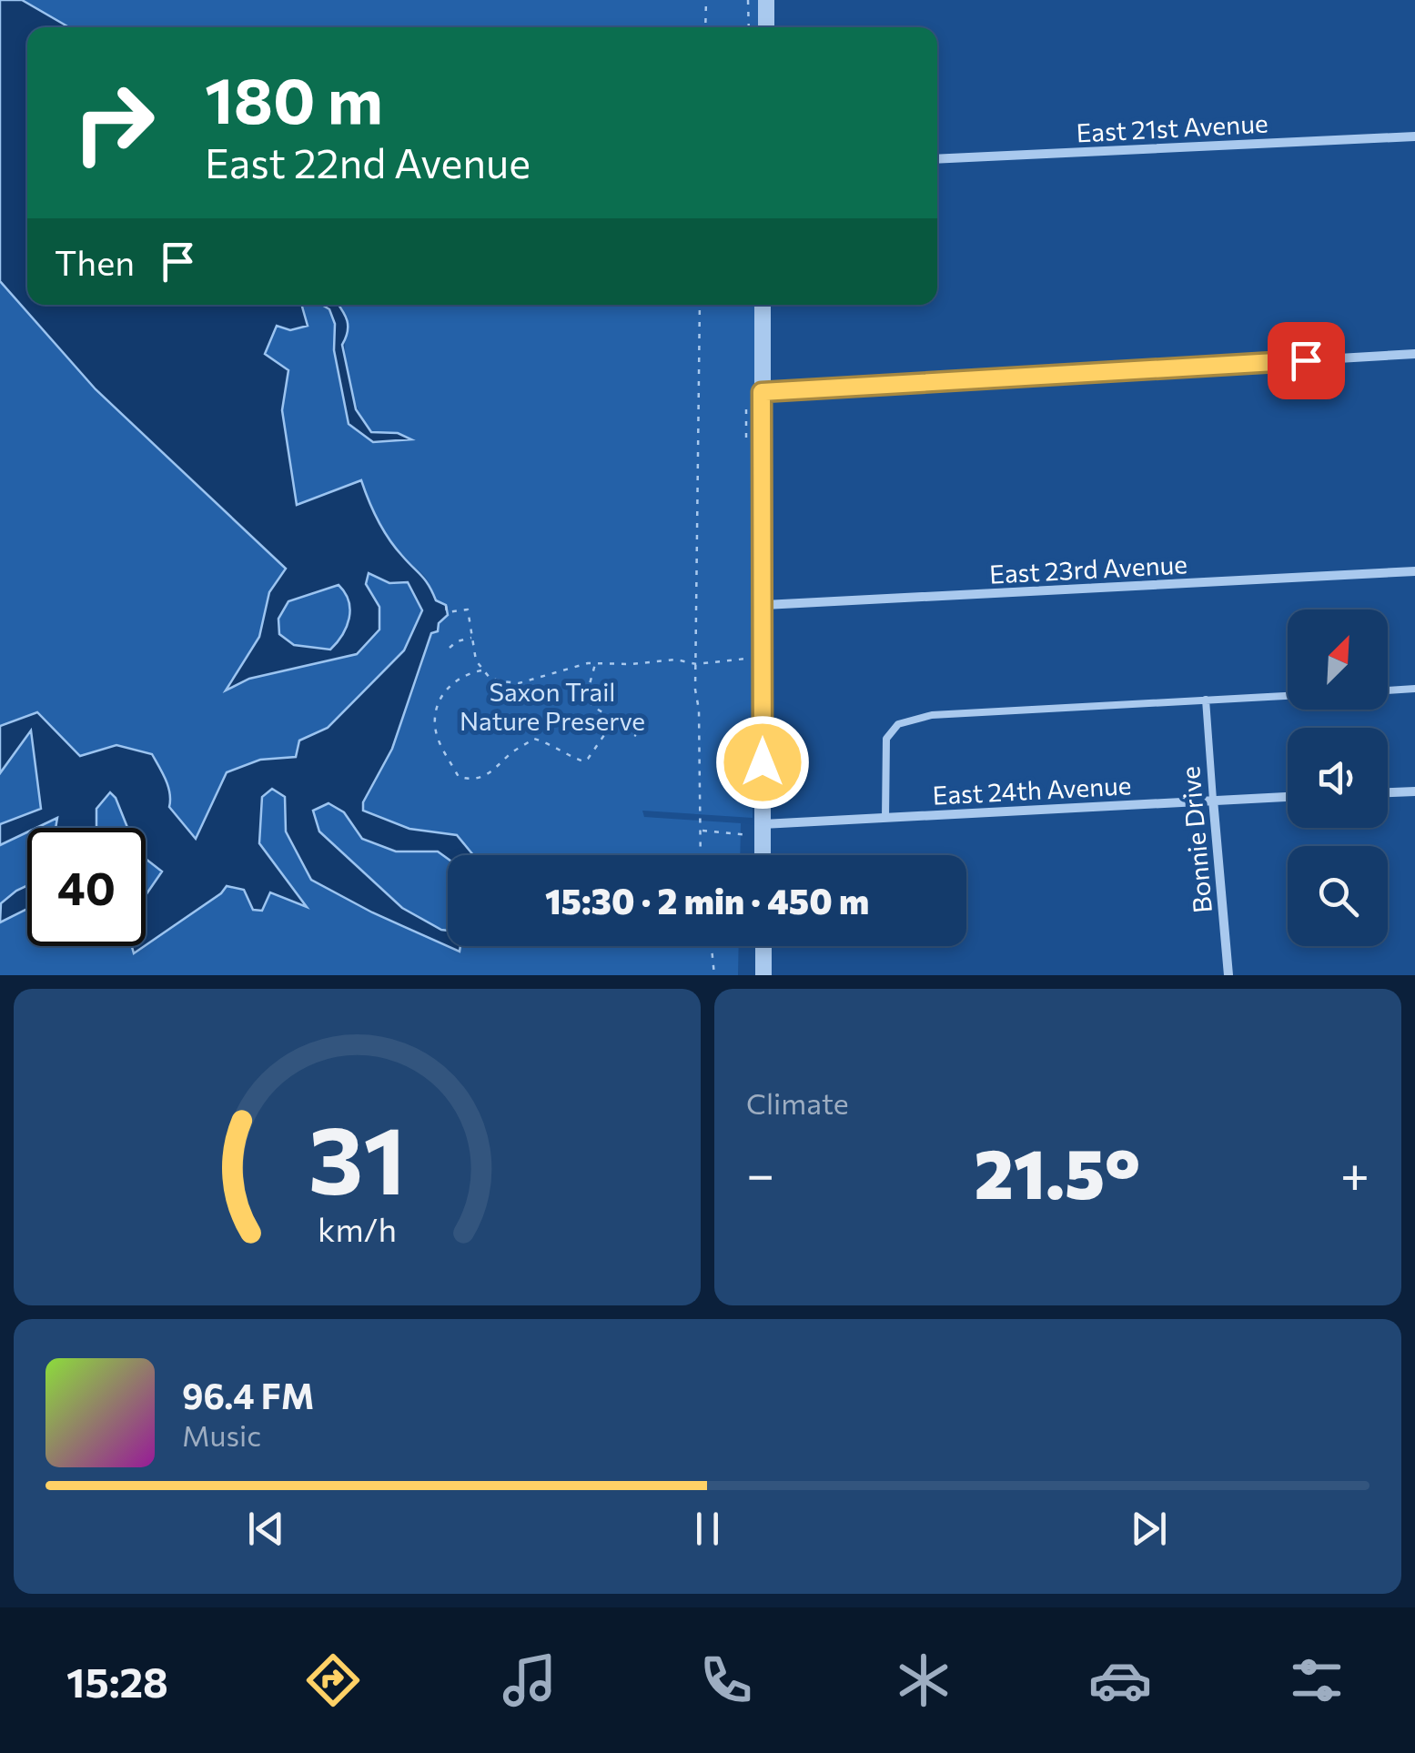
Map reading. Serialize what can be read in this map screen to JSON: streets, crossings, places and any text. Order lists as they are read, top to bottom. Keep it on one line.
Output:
{"streets":{"street":["East 21st Avenue","East 23rd Avenue","East 24th Avenue","Bonnie Drive"]},"crossings":[["East 24th Avenue","Bonnie Drive"]],"parks":["Saxon Trail Nature Preserve"],"north":"top right","page":{"turn":["180 m","East 22nd Avenue"],"then":"Then","limit":"40","trip":"15:30 · 2 min · 450 m","tile":"Climate","heat":["−","21.5°","+"],"song":["96.4 FM","Music"],"tabs":"15:28","gauge":["31","km/h"]}}
